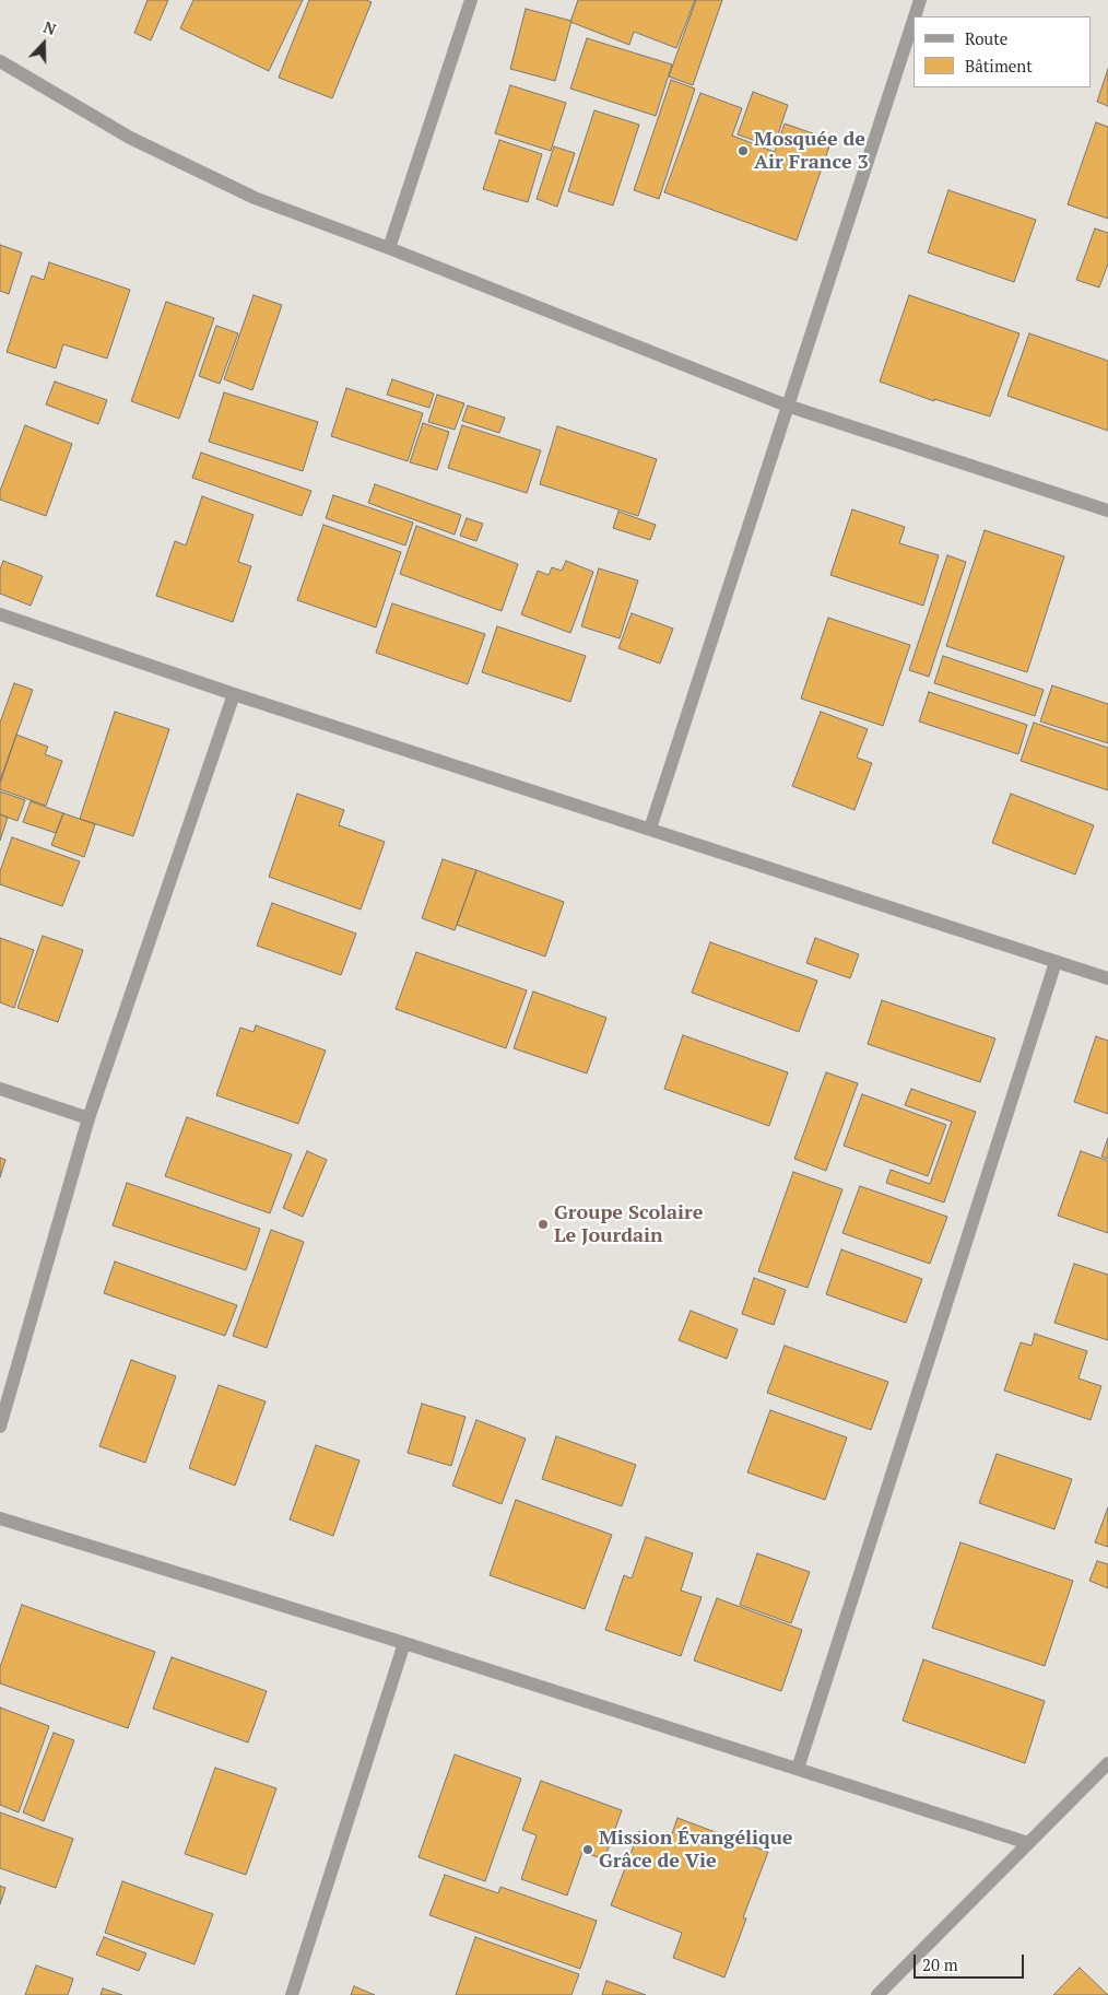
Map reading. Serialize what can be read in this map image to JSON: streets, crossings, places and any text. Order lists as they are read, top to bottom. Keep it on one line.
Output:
{"places":["Mosquée de Air France 3","Groupe Scolaire Le Jourdain","Mission Évangélique Grâce de Vie"],"legend":["Route","Bâtiment"],"scale_bar":"20 m","north":"top"}
